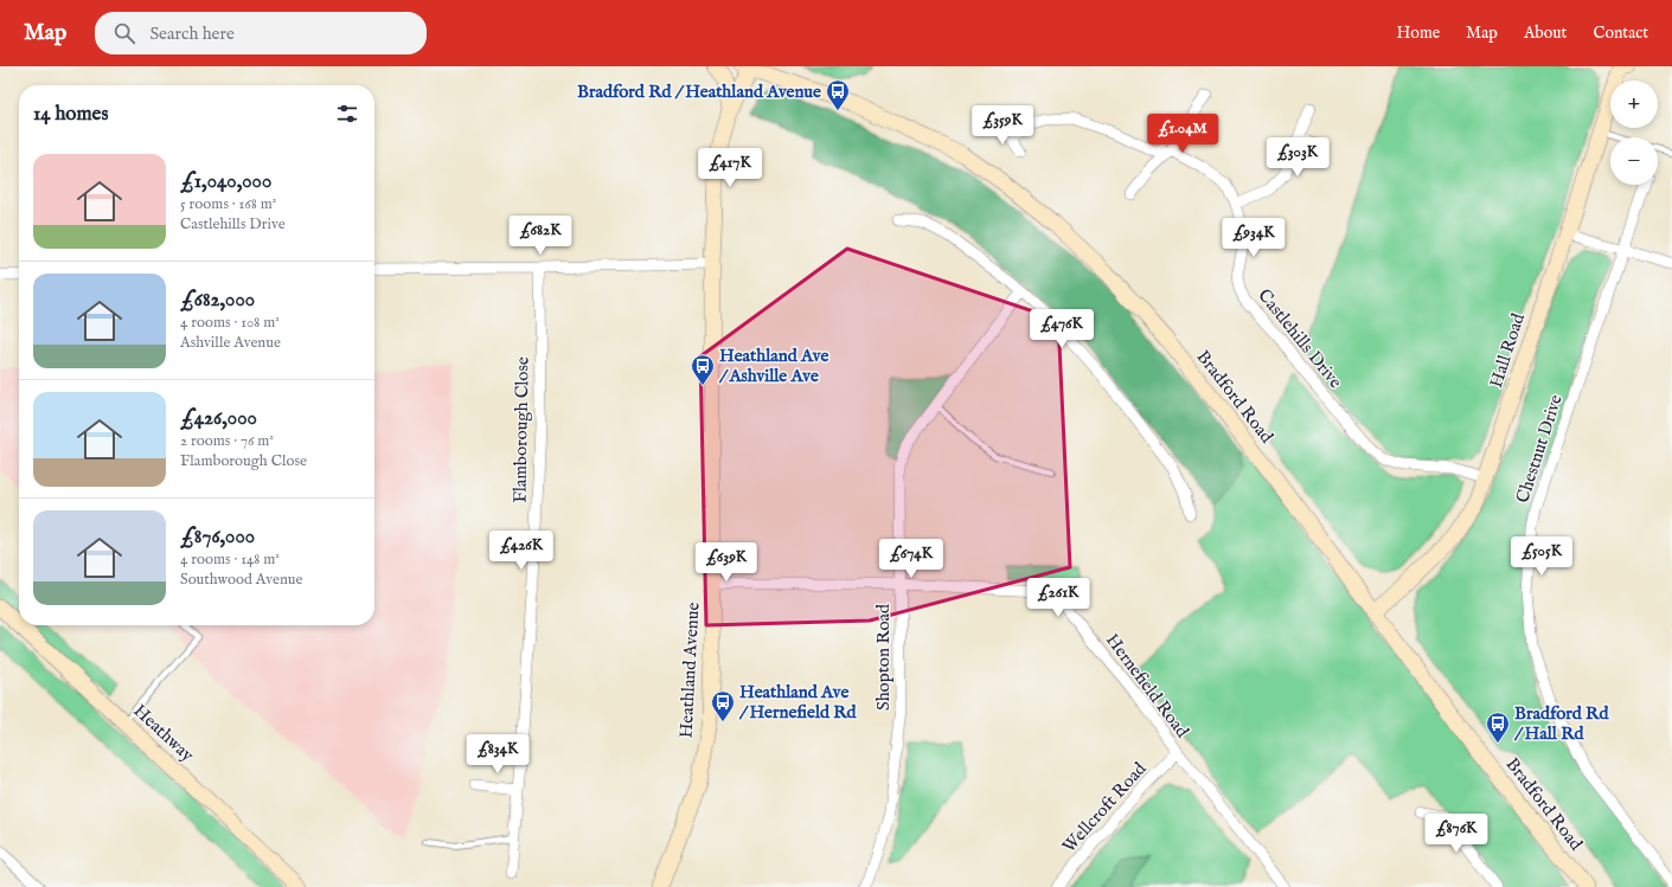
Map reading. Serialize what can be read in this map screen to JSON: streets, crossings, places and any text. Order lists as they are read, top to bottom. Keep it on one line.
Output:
{"streets":{"main road":["Hall Road","Bradford Road","Heathland Avenue","Heathway"],"street":["Castlehills Drive","Flamborough Close","Chestnut Drive","Shopton Road","Hernefield Road","Wellcroft Road"]},"crossings":[["Castlehills Drive","Hall Road"],["Hall Road","Bradford Road"],["Bradford Road","Heathland Avenue"],["Shopton Road","Hernefield Road"],["Heathland Avenue","Hernefield Road"],["Hernefield Road","Wellcroft Road"]],"places":{"bus stop":["Bradford Rd / Heathland Avenue","Heathland Ave / Ashville Ave","Heathland Ave / Hernefield Rd","Bradford Rd / Hall Rd"]},"page":{"header":"Map","search":"Search here","nav":["Home","Map","About","Contact"],"map_buttons":["+","−"],"heading":"14 homes","price":["£359K","£1.04M","£303K","£417K","£682K","£934K","£476K","£426K","£505K","£674K","£639K","£261K","£834K","£876K"],"list":[{"name":"£1,040,000","note":"5 rooms · 168 m² · Castlehills Drive"},{"name":"£682,000","note":"4 rooms · 108 m² · Ashville Avenue"},{"name":"£426,000","note":"2 rooms · 76 m² · Flamborough Close"},{"name":"£876,000","note":"4 rooms · 148 m² · Southwood Avenue"}]}}
